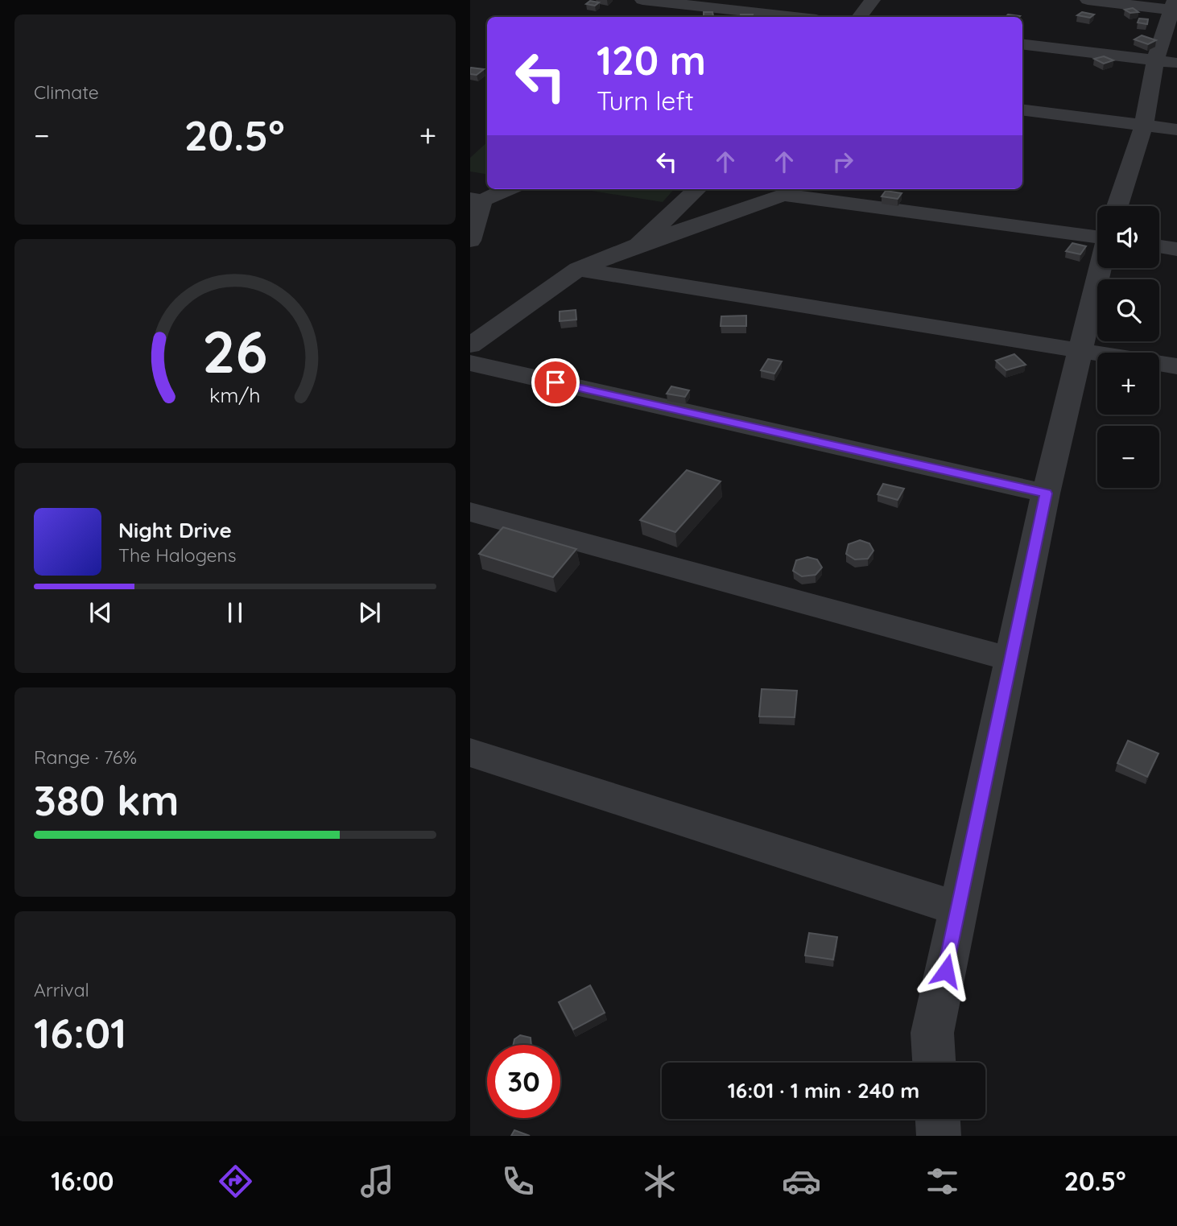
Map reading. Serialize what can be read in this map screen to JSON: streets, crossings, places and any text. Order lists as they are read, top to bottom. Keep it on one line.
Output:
{"page":{"tile":["Climate",["Range · 76%","380 km"],["Arrival","16:01"]],"turn":["120 m","Turn left"],"heat":["−","20.5°","+"],"map_buttons":["+","−"],"song":["Night Drive","The Halogens"],"limit":"30","trip":"16:01 · 1 min · 240 m","tabs":["16:00","20.5°"],"gauge":["26","km/h"]}}
